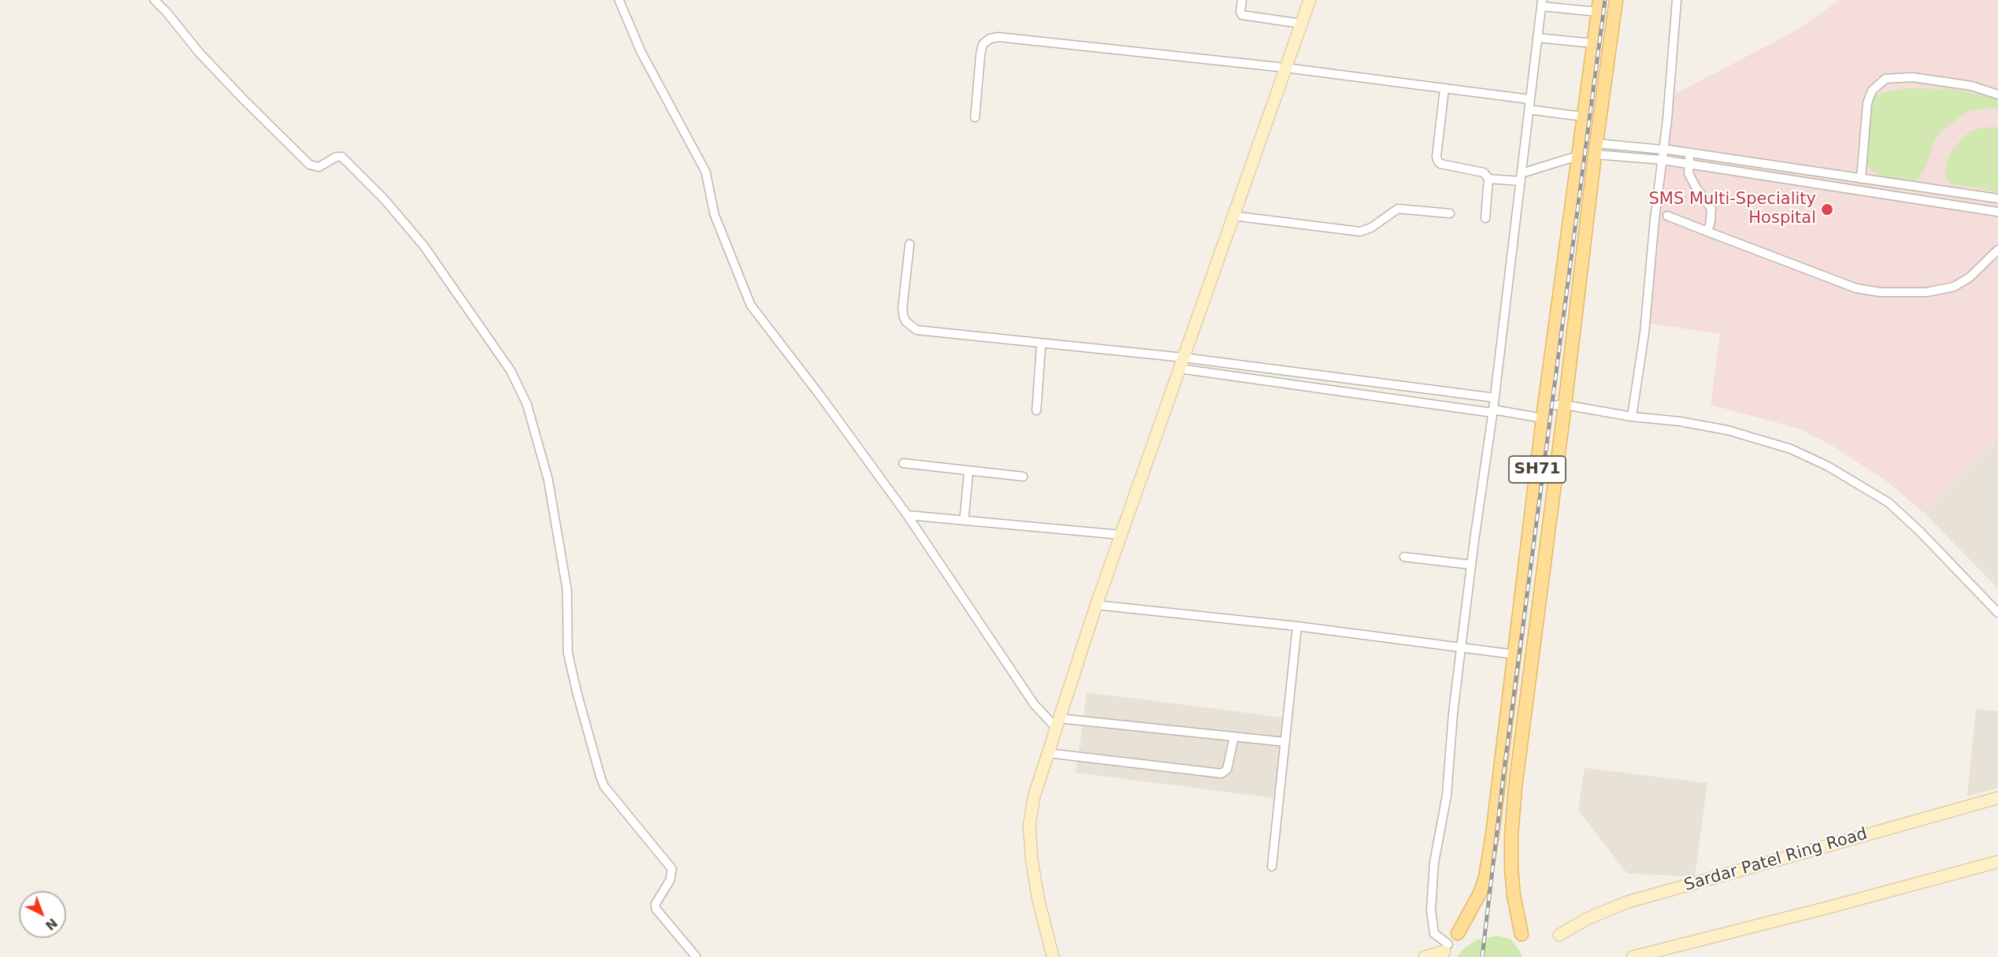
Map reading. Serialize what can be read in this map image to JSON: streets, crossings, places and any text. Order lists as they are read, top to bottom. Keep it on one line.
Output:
{"streets":{"main road":["SH71"],"street":["Sardar Patel Ring Road"]},"places":["SMS Multi-Speciality Hospital"],"north":"bottom right"}
